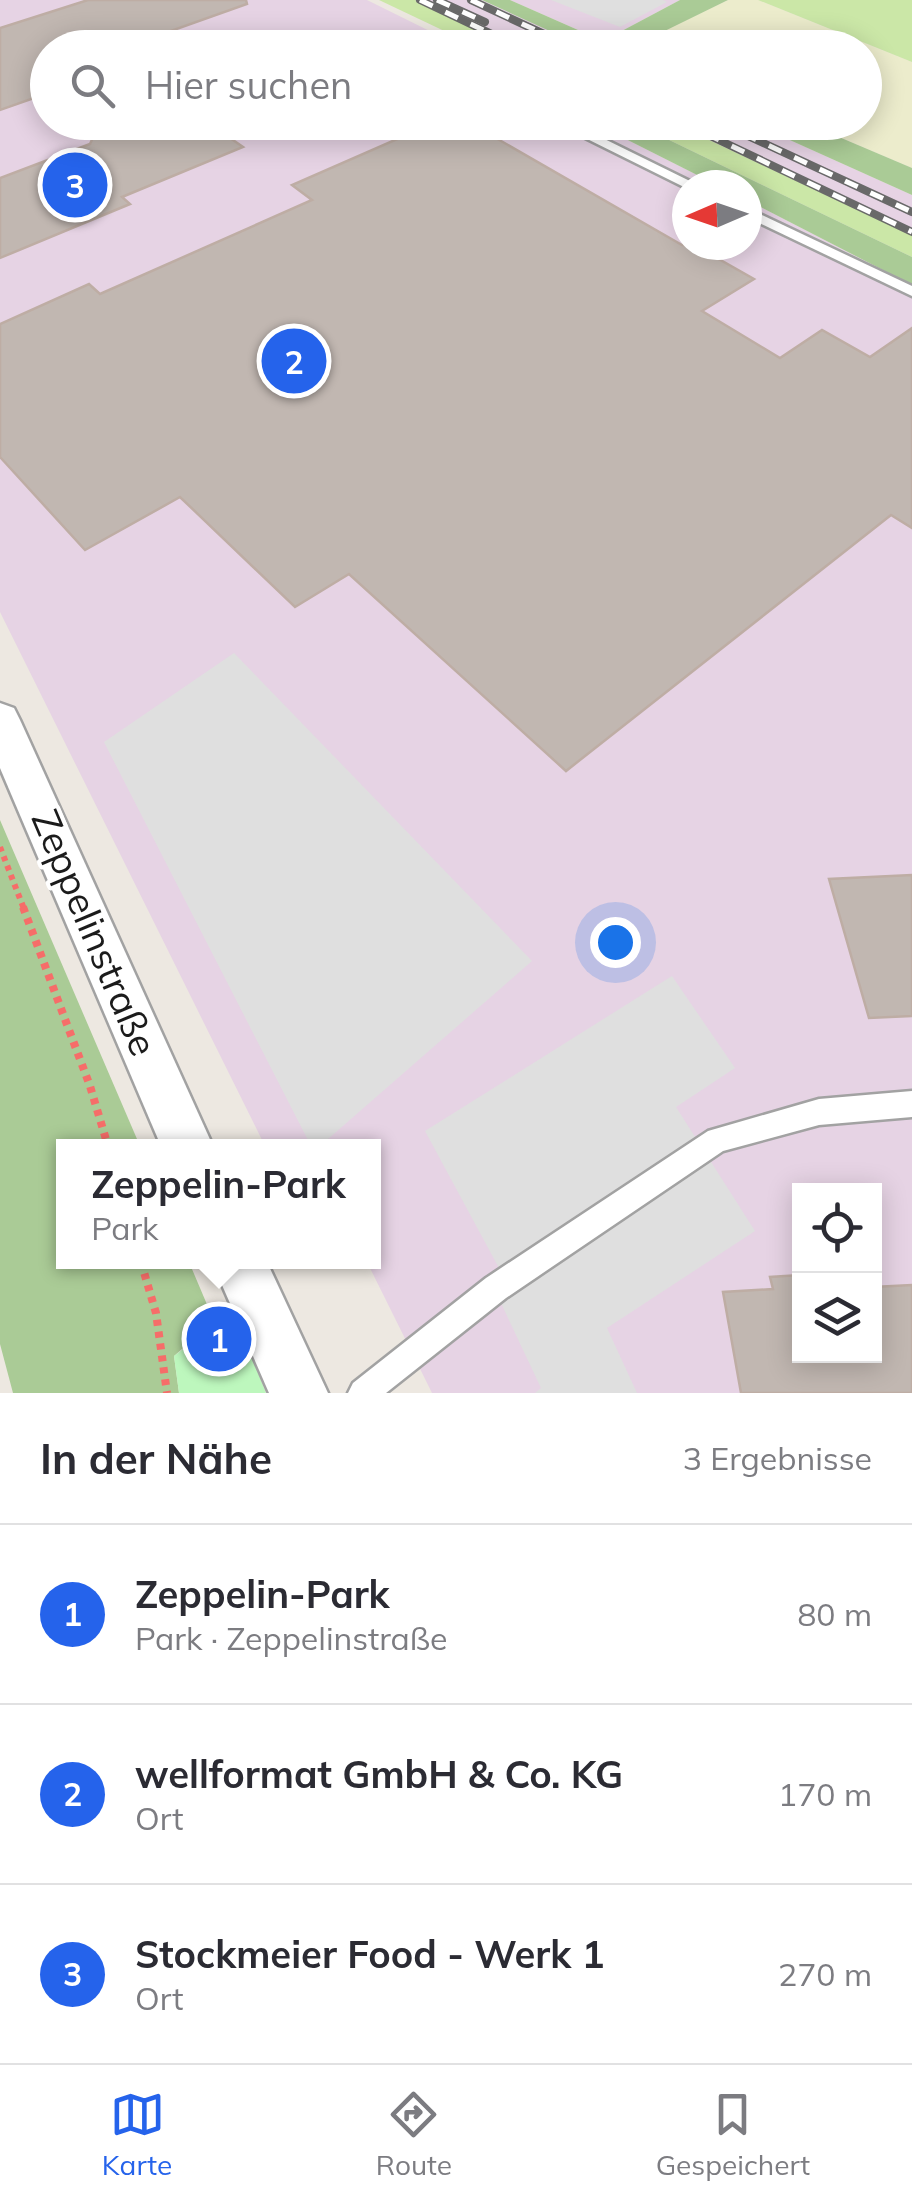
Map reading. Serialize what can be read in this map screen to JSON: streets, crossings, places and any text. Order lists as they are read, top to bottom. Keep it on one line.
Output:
{"streets":{"street":["Zeppelinstraße"]},"north":"left","page":{"search":"Hier suchen","pins":["3","2","1"],"popup":["Zeppelin-Park","Park"],"heading":["In der Nähe","3 Ergebnisse"],"list":[{"mark":"1","name":"Zeppelin-Park","note":"Park · Zeppelinstraße","value":"80 m"},{"mark":"2","name":"wellformat GmbH & Co. KG","note":"Ort","value":"170 m"},{"mark":"3","name":"Stockmeier Food - Werk 1","note":"Ort","value":"270 m"}],"nav":["Karte","Route","Gespeichert"]}}
